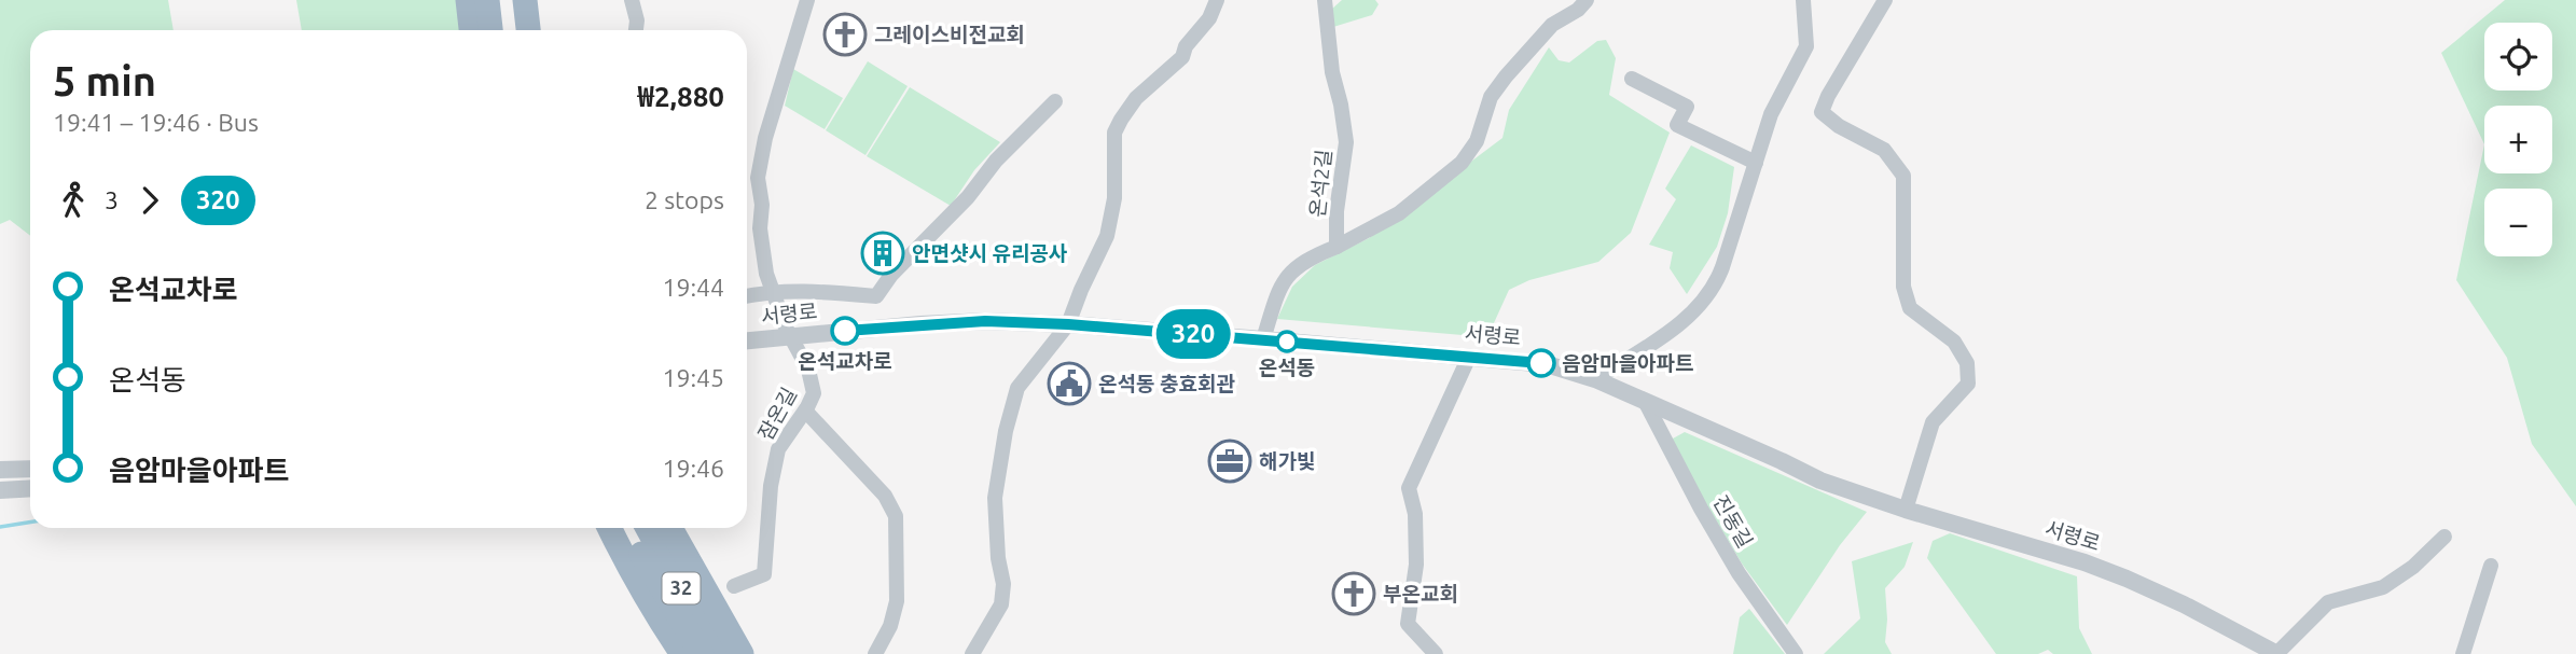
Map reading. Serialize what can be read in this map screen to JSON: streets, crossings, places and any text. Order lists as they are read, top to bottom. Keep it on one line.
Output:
{"streets":{"highway":["32"],"street":["온석2길","서령로","잠온길","진동길"]},"crossings":[["온석2길","서령로"],["서령로","잠온길"],["서령로","진동길"]],"places":{"church":["그레이스비전교회","부온교회"],"building":["안면샷시 유리공사"],"other":["온석교차로","온석동","음암마을아파트"],"public building":["온석동 충효회관"],"office":["해가빛"]},"lines":["bus line 320"],"page":{"on_map":"320","map_buttons":["+","−"],"heading":["5 min","19:41 – 19:46 · Bus","₩2,880"],"legs":["3","320","2 stops"],"list":[{"name":"온석교차로","value":"19:44"},{"name":"온석동","value":"19:45"},{"name":"음암마을아파트","value":"19:46"}]}}
